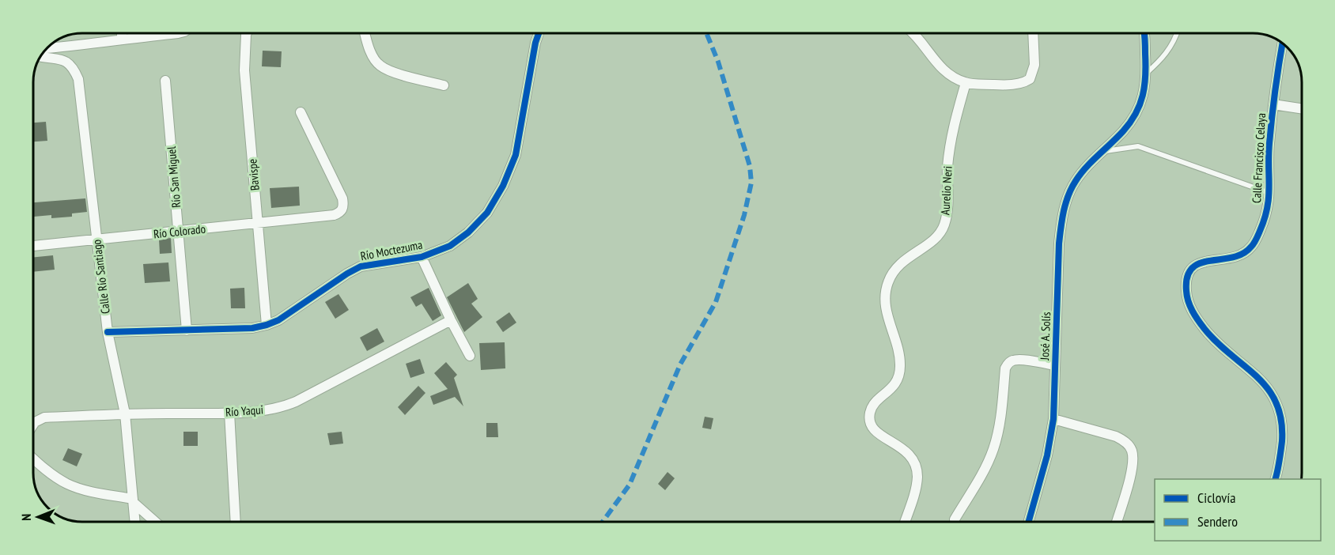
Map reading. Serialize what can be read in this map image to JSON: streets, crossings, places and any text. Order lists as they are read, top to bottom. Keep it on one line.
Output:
{"streets":{"street":["Calle Francisco Celaya","Bavispe","Río San Miguel","Aurelio Neri","Río Colorado","Río Moctezuma","Calle Río Santiago","José A. Solís","Río Yaqui"]},"crossings":[["Bavispe","Río Colorado"],["Bavispe","Río Moctezuma"],["Río San Miguel","Río Colorado"],["Río San Miguel","Río Moctezuma"],["Río Colorado","Calle Río Santiago"],["Río Moctezuma","Calle Río Santiago"],["Calle Río Santiago","Río Yaqui"]],"legend":["Ciclovía","Sendero"],"north":"left"}
